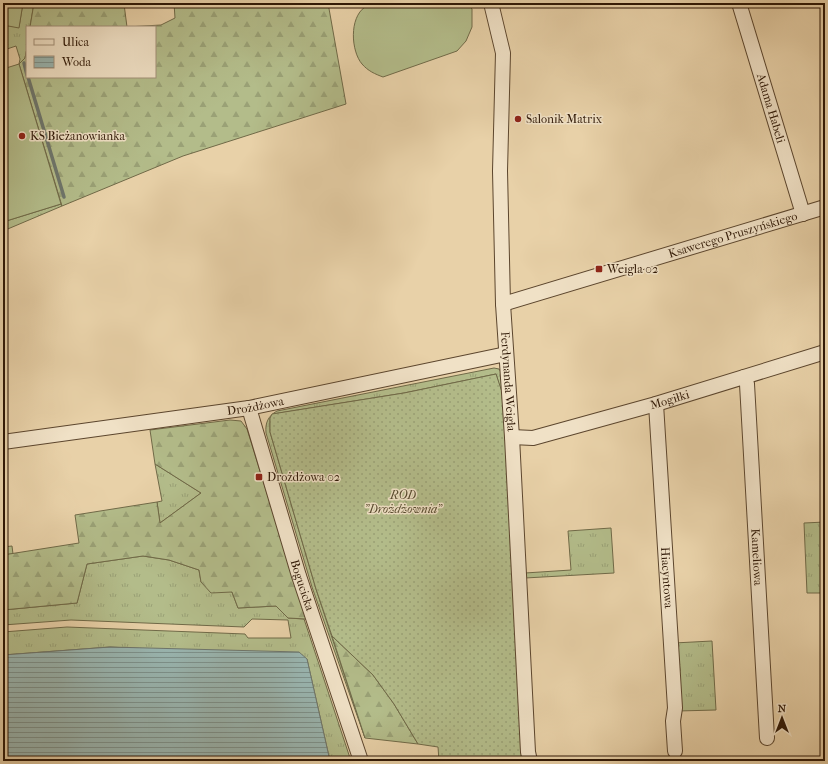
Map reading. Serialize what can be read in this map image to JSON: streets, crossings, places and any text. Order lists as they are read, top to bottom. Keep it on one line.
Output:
{"streets":{"street":["Adama Habeli","Ksawerego Pruszyńskiego","Ferdynanda Weigla","Mogiłki","Drożdżowa","Kameliowa","Hiacyntowa","Bogucicka"]},"crossings":[["Adama Habeli","Ksawerego Pruszyńskiego"],["Ksawerego Pruszyńskiego","Ferdynanda Weigla"],["Ferdynanda Weigla","Mogiłki"],["Ferdynanda Weigla","Drożdżowa"],["Mogiłki","Kameliowa"],["Mogiłki","Hiacyntowa"],["Drożdżowa","Bogucicka"]],"parks":["ROD \"Drożdżownia\""],"places":{"other":["Salonik Matrix","KS Bieżanowianka"],"transit":["Weigla 02","Drożdżowa 02"]},"legend":["Ulica","Woda"],"north":"top"}
